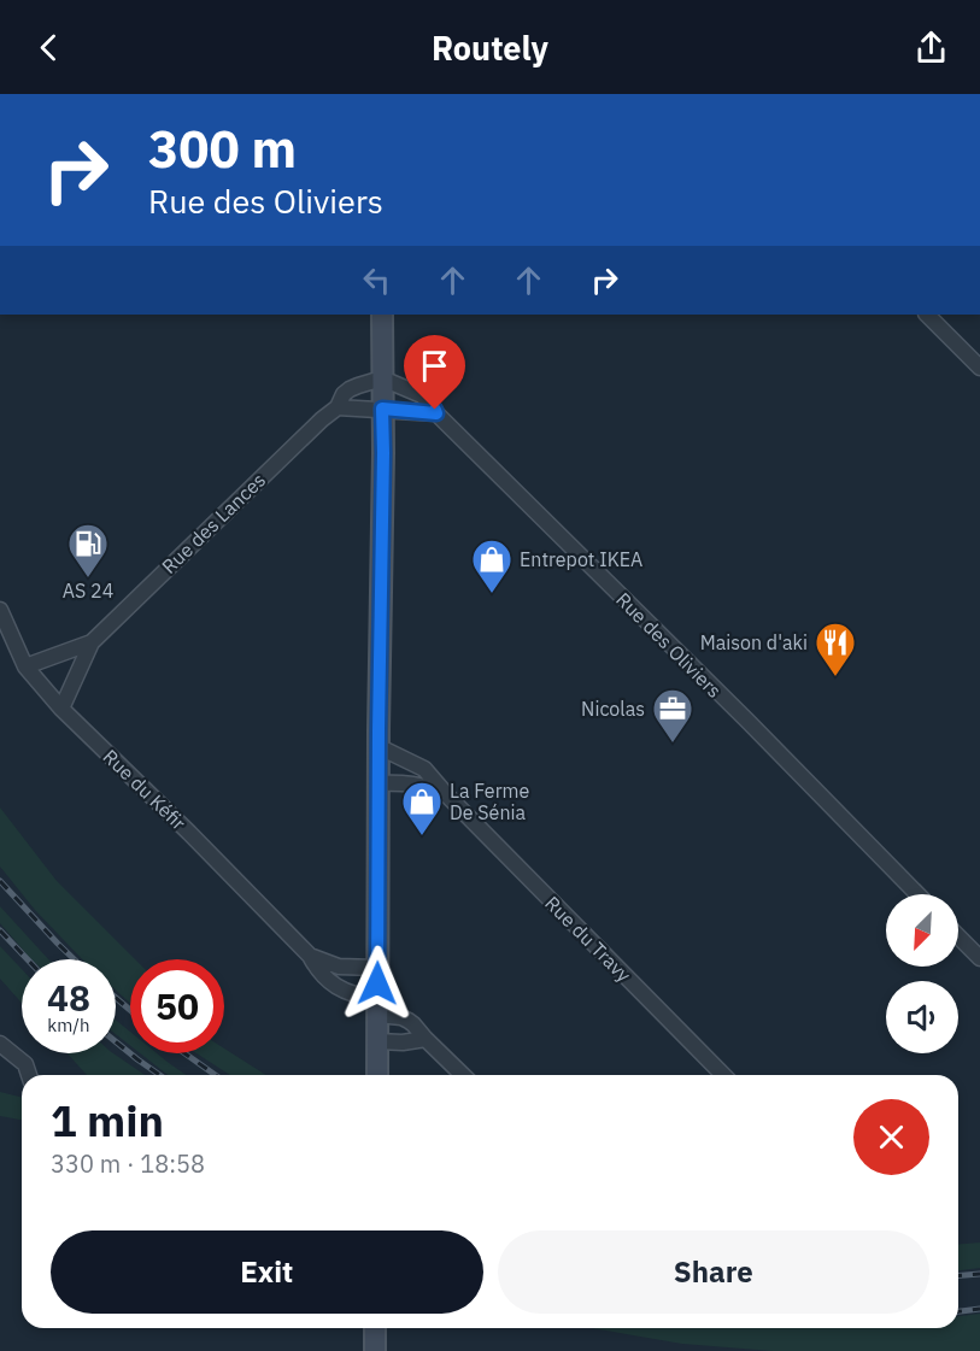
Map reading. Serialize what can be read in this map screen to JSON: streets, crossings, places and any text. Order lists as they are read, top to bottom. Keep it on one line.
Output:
{"streets":{"street":["Rue des Lances","Rue des Oliviers","Rue du Kéfir","Rue du Travy"]},"crossings":[["Rue des Lances","Rue des Oliviers"],["Rue des Lances","Rue du Kéfir"]],"places":{"fuel station":["AS 24"],"shop":["Entrepot IKEA","La Ferme De Sénia"],"restaurant":["Maison d'aki"],"office":["Nicolas"]},"north":"bottom left","page":{"header":"Routely","turn":["300 m","Rue des Oliviers"],"speed":"48 km/h","limit":"50","heading":["1 min","330 m · 18:58"],"buttons":["Exit","Share"]}}
